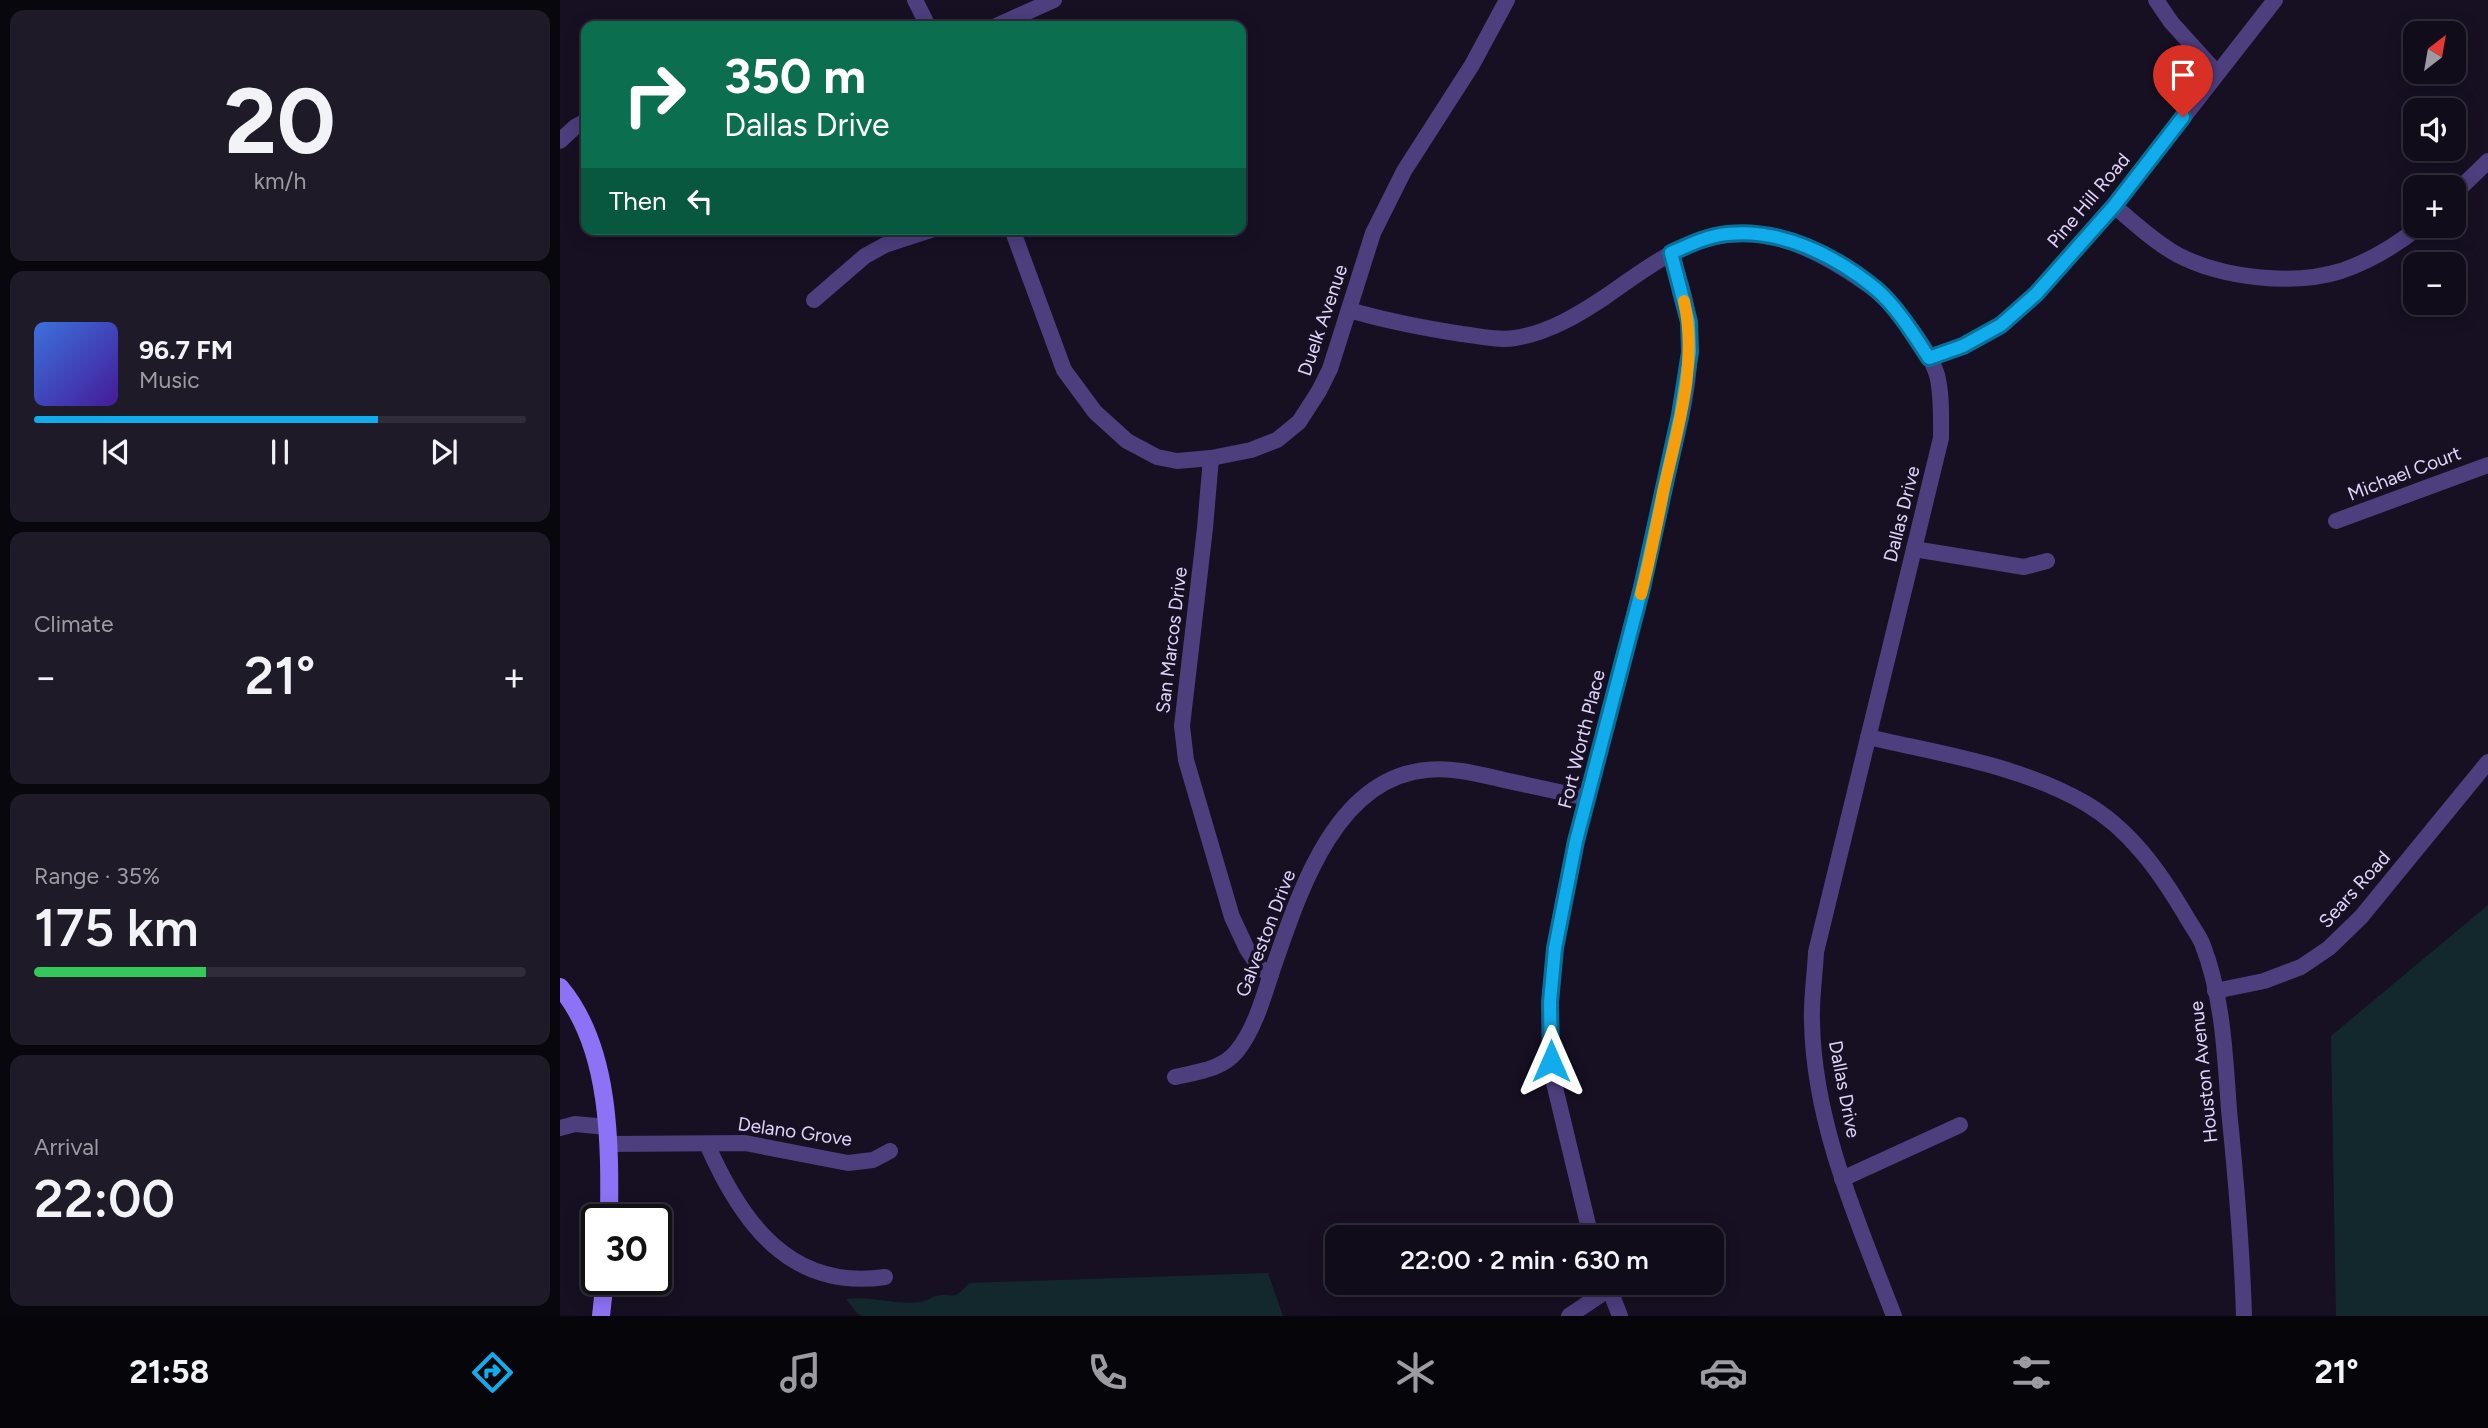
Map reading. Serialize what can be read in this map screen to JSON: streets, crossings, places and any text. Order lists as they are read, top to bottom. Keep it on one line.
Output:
{"streets":{"street":["Pine Hill Road","Duelk Avenue","Michael Court","Dallas Drive","San Marcos Drive","Fort Worth Place","Sears Road","Galveston Drive","Houston Avenue","Delano Grove"]},"crossings":[["Pine Hill Road","Dallas Drive"],["Duelk Avenue","Dallas Drive"],["Duelk Avenue","San Marcos Drive"],["Dallas Drive","Fort Worth Place"],["Dallas Drive","Houston Avenue"],["San Marcos Drive","Galveston Drive"],["Fort Worth Place","Galveston Drive"],["Sears Road","Houston Avenue"]],"north":"top right","page":{"tile":[["20","km/h"],"Climate",["Range · 35%","175 km"],["Arrival","22:00"]],"map_buttons":["+","−"],"turn":["350 m","Dallas Drive"],"then":"Then","song":["96.7 FM","Music"],"heat":["−","21°","+"],"limit":"30","trip":"22:00 · 2 min · 630 m","tabs":["21:58","21°"]}}
